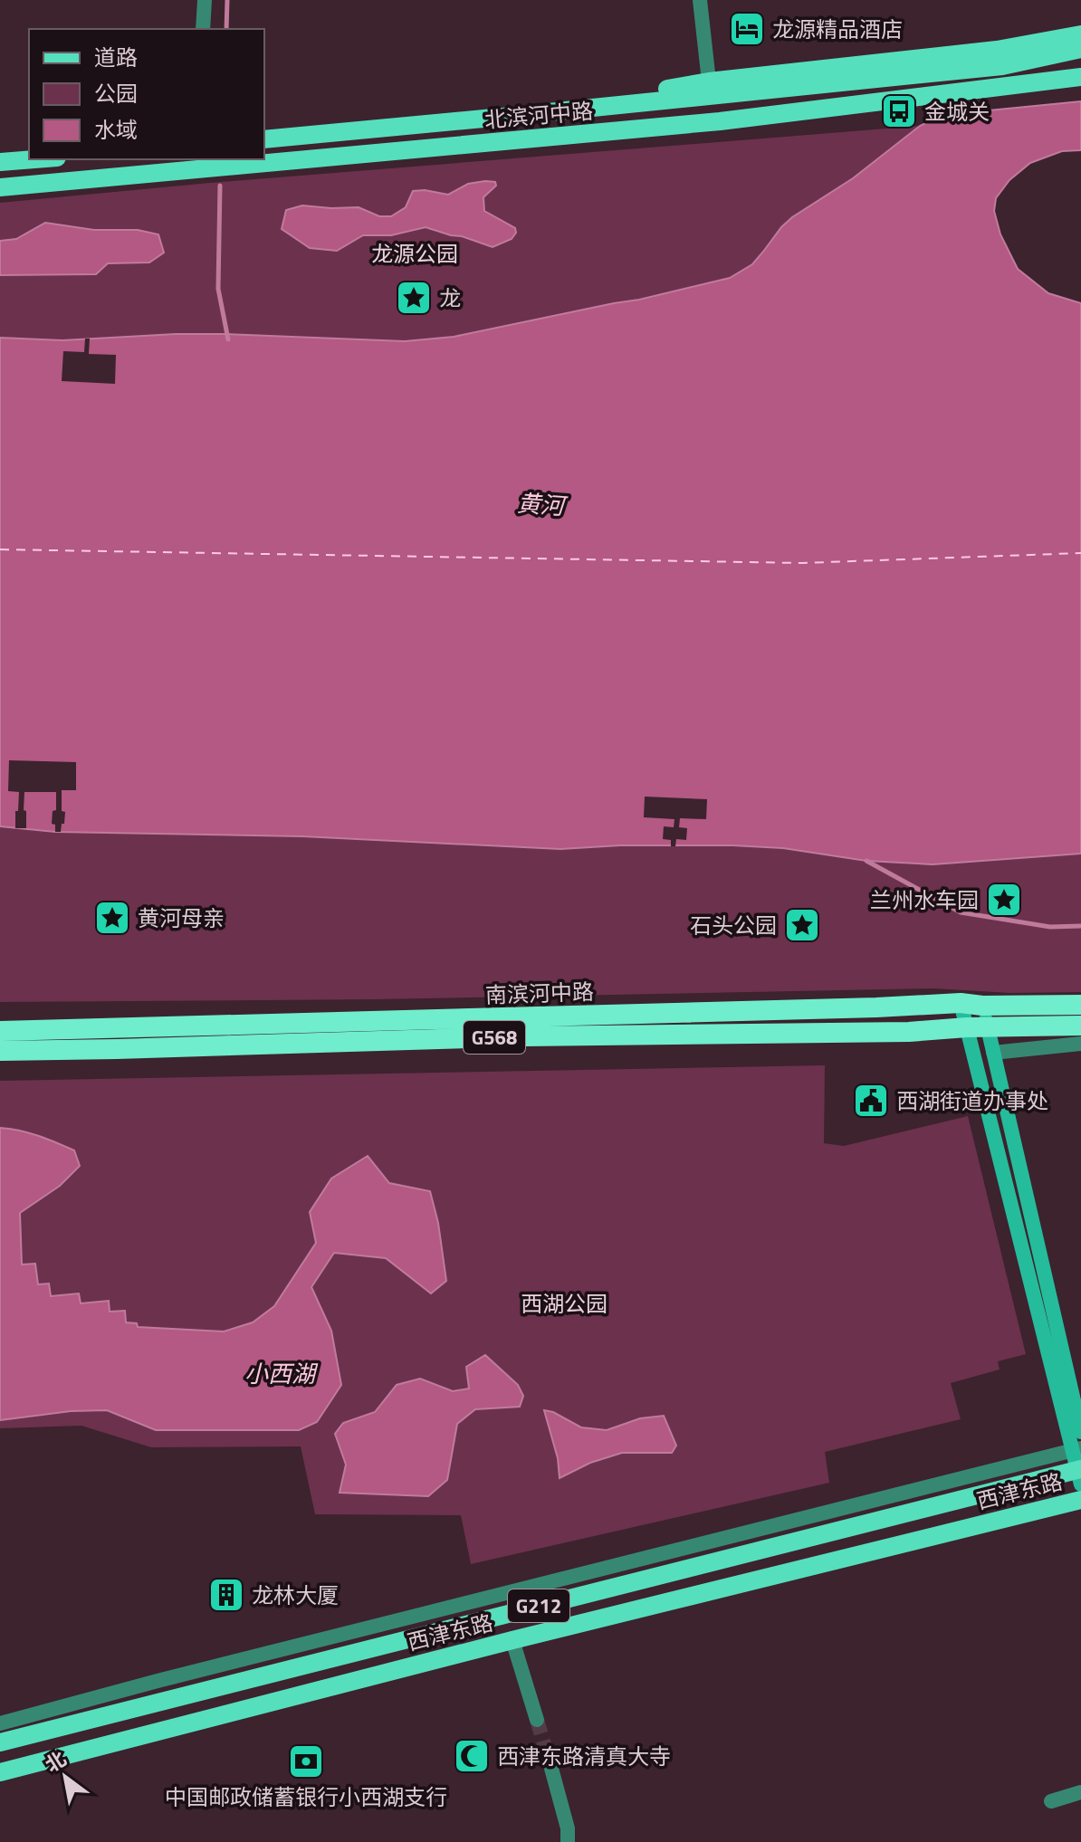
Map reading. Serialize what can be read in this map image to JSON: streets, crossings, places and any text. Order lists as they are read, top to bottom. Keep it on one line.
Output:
{"streets":{"highway":["南滨河中路","G568"],"main road":["北滨河中路","西津东路","G212"]},"crossings":[["南滨河中路","西津东路"]],"water":["黄河","小西湖"],"parks":["龙源公园","西湖公园"],"places":{"hotel":["龙源精品酒店"],"bus stop":["金城关"],"place":["龙","兰州水车园","黄河母亲","石头公园"],"public building":["西湖街道办事处"],"building":["龙林大厦"],"mosque":["西津东路清真大寺"],"bank":["中国邮政储蓄银行小西湖支行"]},"legend":["道路","公园","水域"],"north":"top left"}
